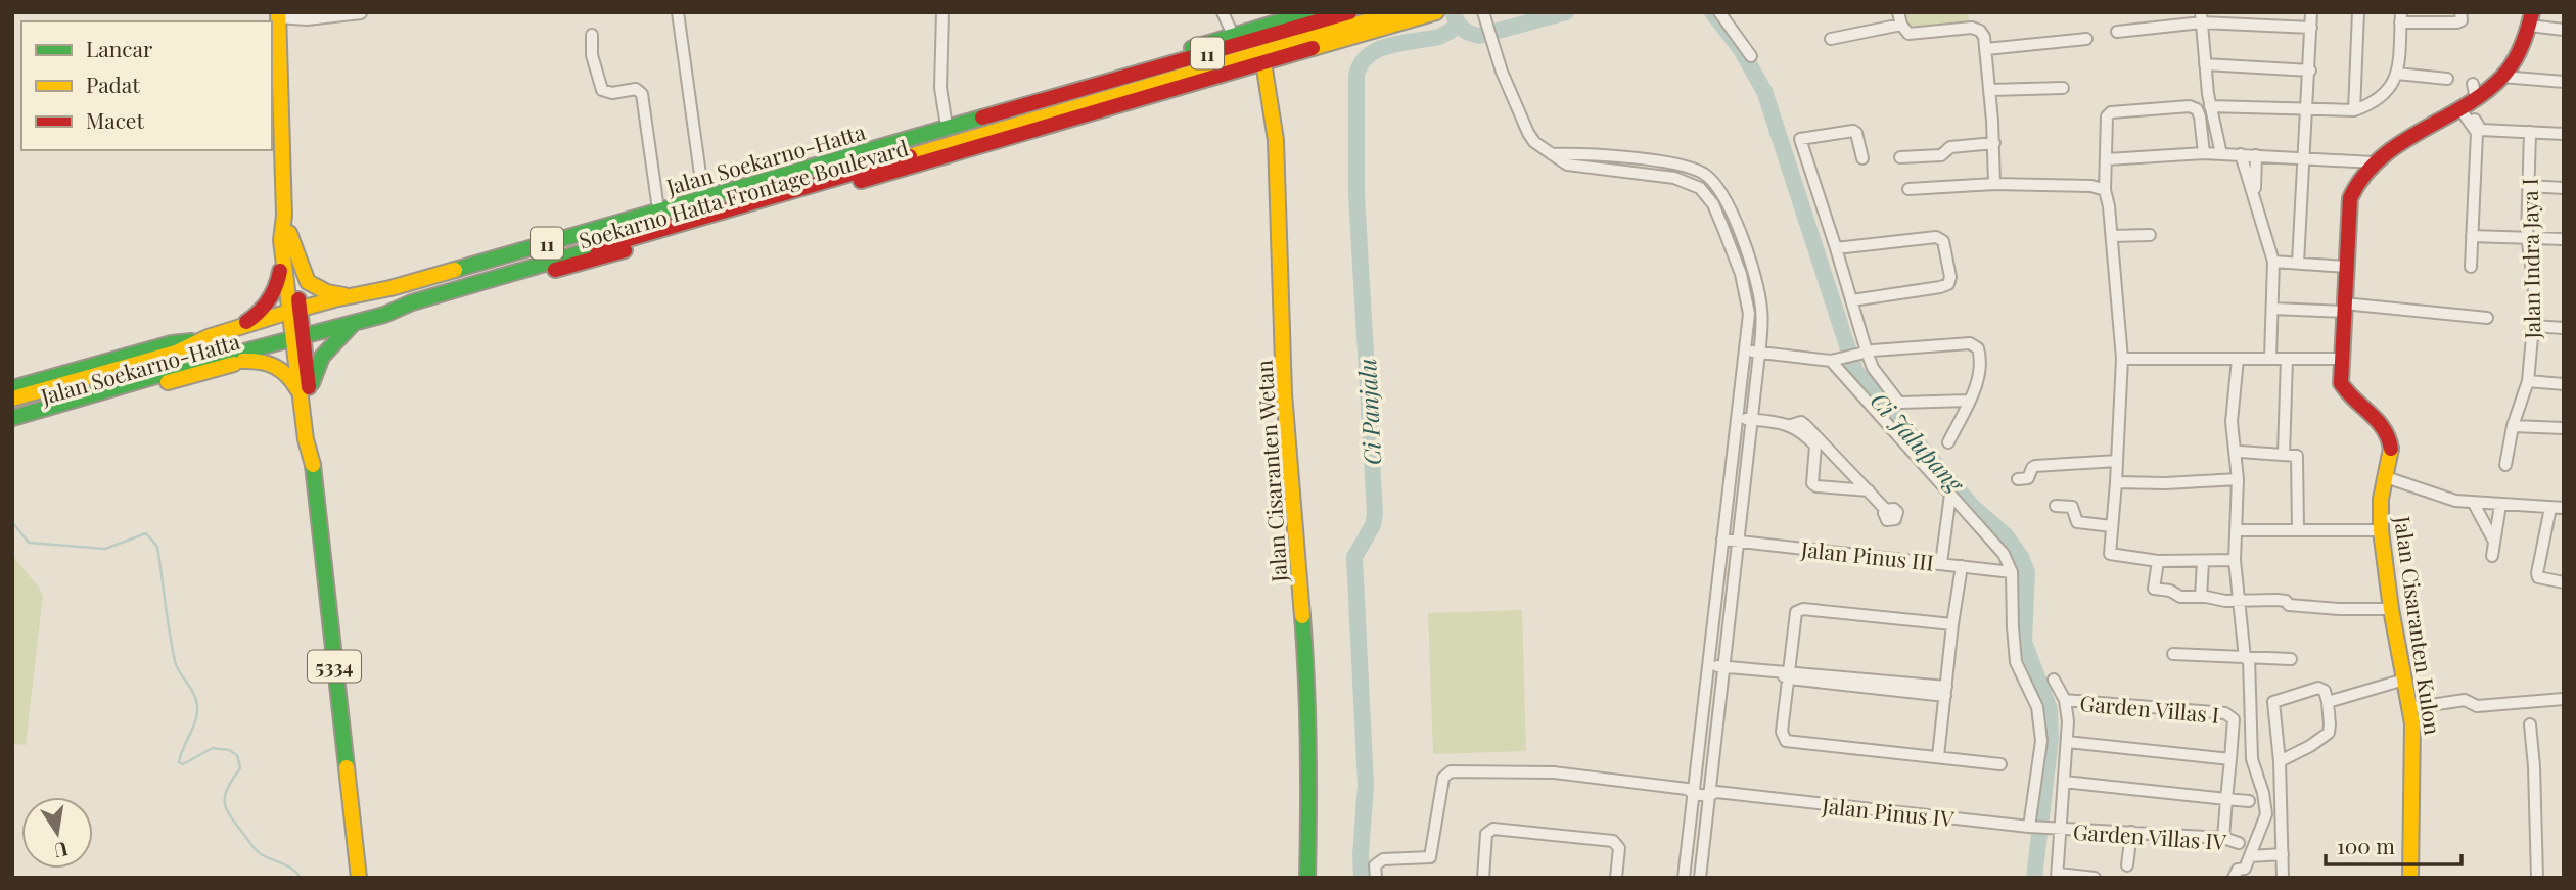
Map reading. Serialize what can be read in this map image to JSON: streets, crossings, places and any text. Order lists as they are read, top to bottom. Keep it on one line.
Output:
{"streets":{"main road":["11","Jalan Soekarno-Hatta","Soekarno Hatta Frontage Boulevard","Jalan Cisaranten Wetan","Jalan Cisaranten Kulon","5334"],"street":["Jalan Indra Jaya I","Jalan Pinus III","Garden Villas I","Jalan Pinus IV","Garden Villas IV"]},"crossings":[["Jalan Soekarno-Hatta","Soekarno Hatta Frontage Boulevard"],["Jalan Soekarno-Hatta","5334"],["Jalan Pinus IV","Garden Villas IV"]],"water":["Ci Panjalu","Ci Jalupang"],"legend":["Lancar","Padat","Macet"],"scale_bar":"100 m","north":"bottom"}
